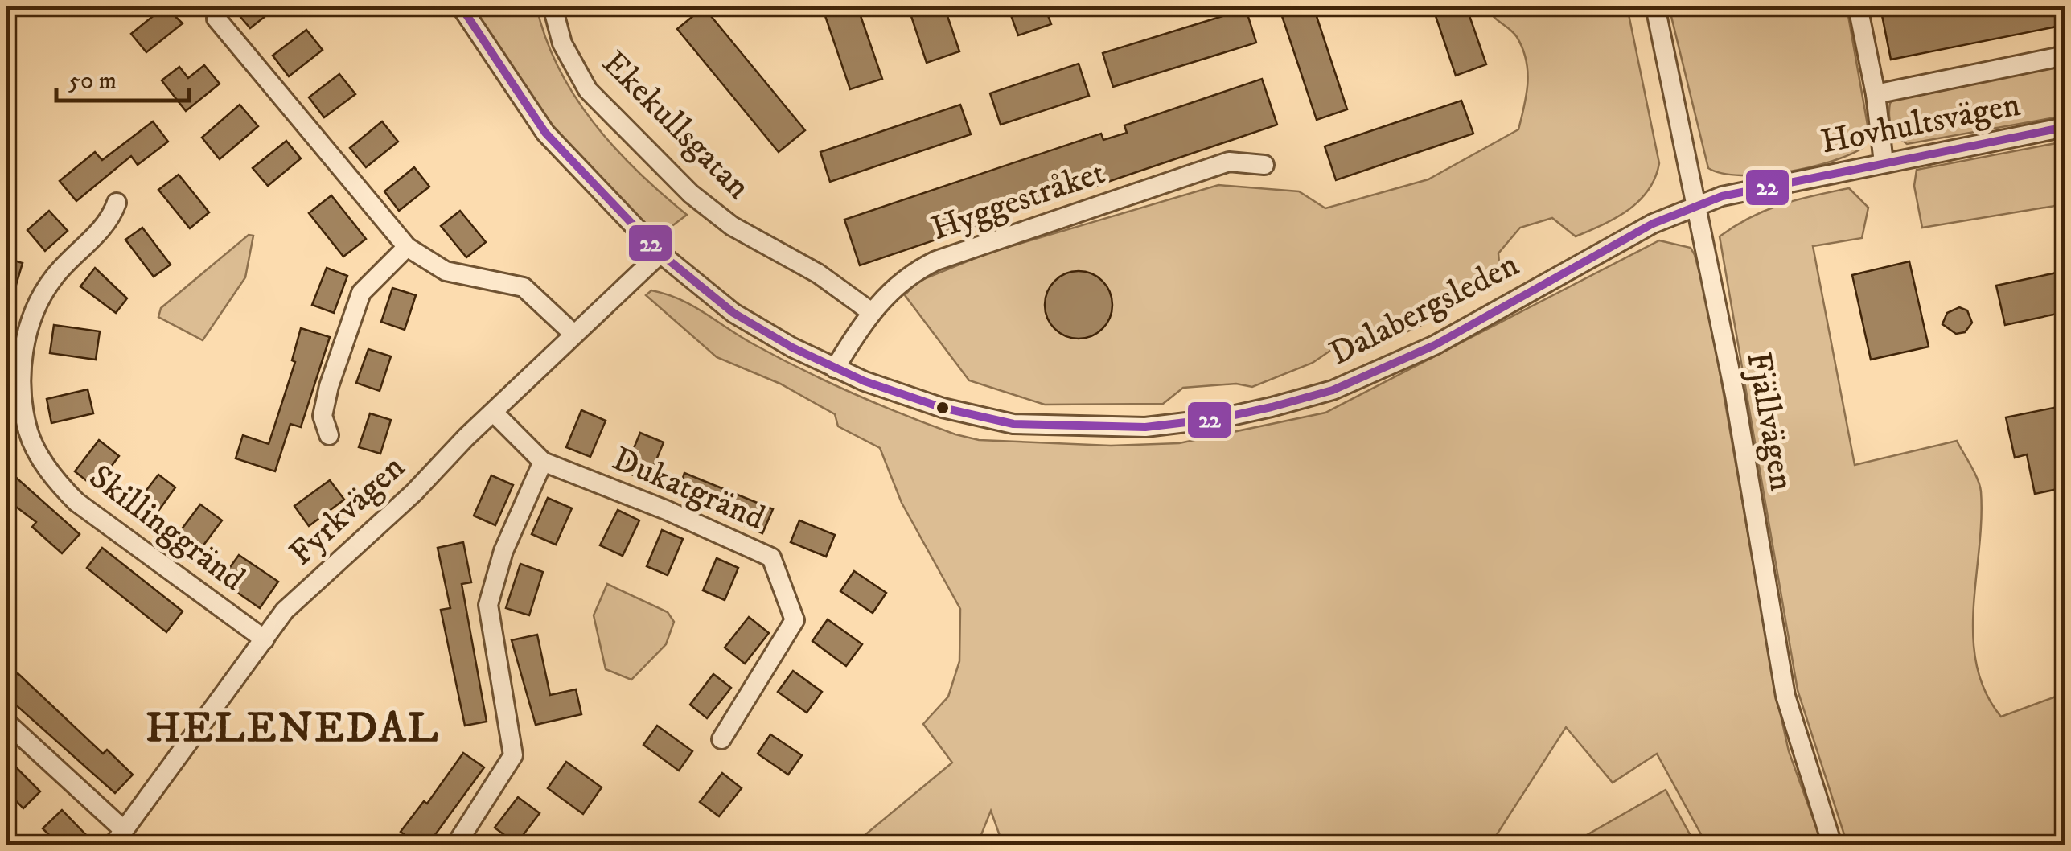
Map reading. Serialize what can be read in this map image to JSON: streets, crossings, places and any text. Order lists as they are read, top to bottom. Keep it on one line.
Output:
{"streets":{"street":["Hovhultsvägen","Ekekullsgatan","Hyggestråket","Dalabergsleden","Fjällvägen","Dukatgränd","Fyrkvägen","Skillinggränd"]},"crossings":[["Hovhultsvägen","Dalabergsleden"],["Hovhultsvägen","Fjällvägen"],["Ekekullsgatan","Hyggestråket"],["Hyggestråket","Dalabergsleden"],["Dalabergsleden","Fjällvägen"],["Dalabergsleden","Fyrkvägen"],["Dukatgränd","Fyrkvägen"],["Fyrkvägen","Skillinggränd"]],"districts":["HELENEDAL"],"lines":["transit line 22"],"scale_bar":"50 m"}
